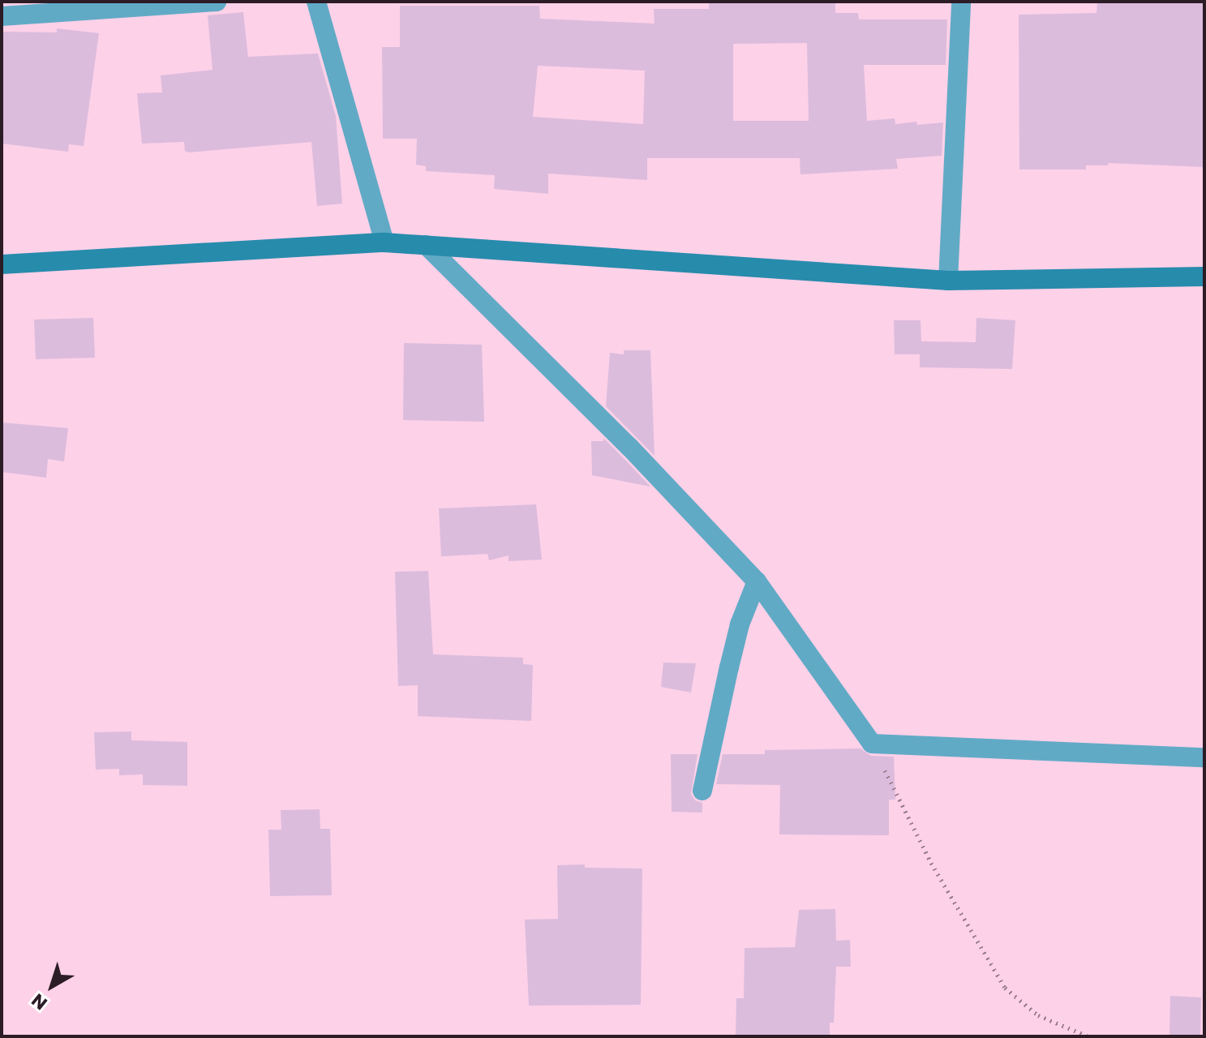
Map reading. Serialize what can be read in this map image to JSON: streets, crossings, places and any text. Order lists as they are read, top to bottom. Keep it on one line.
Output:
{"north":"bottom left"}
